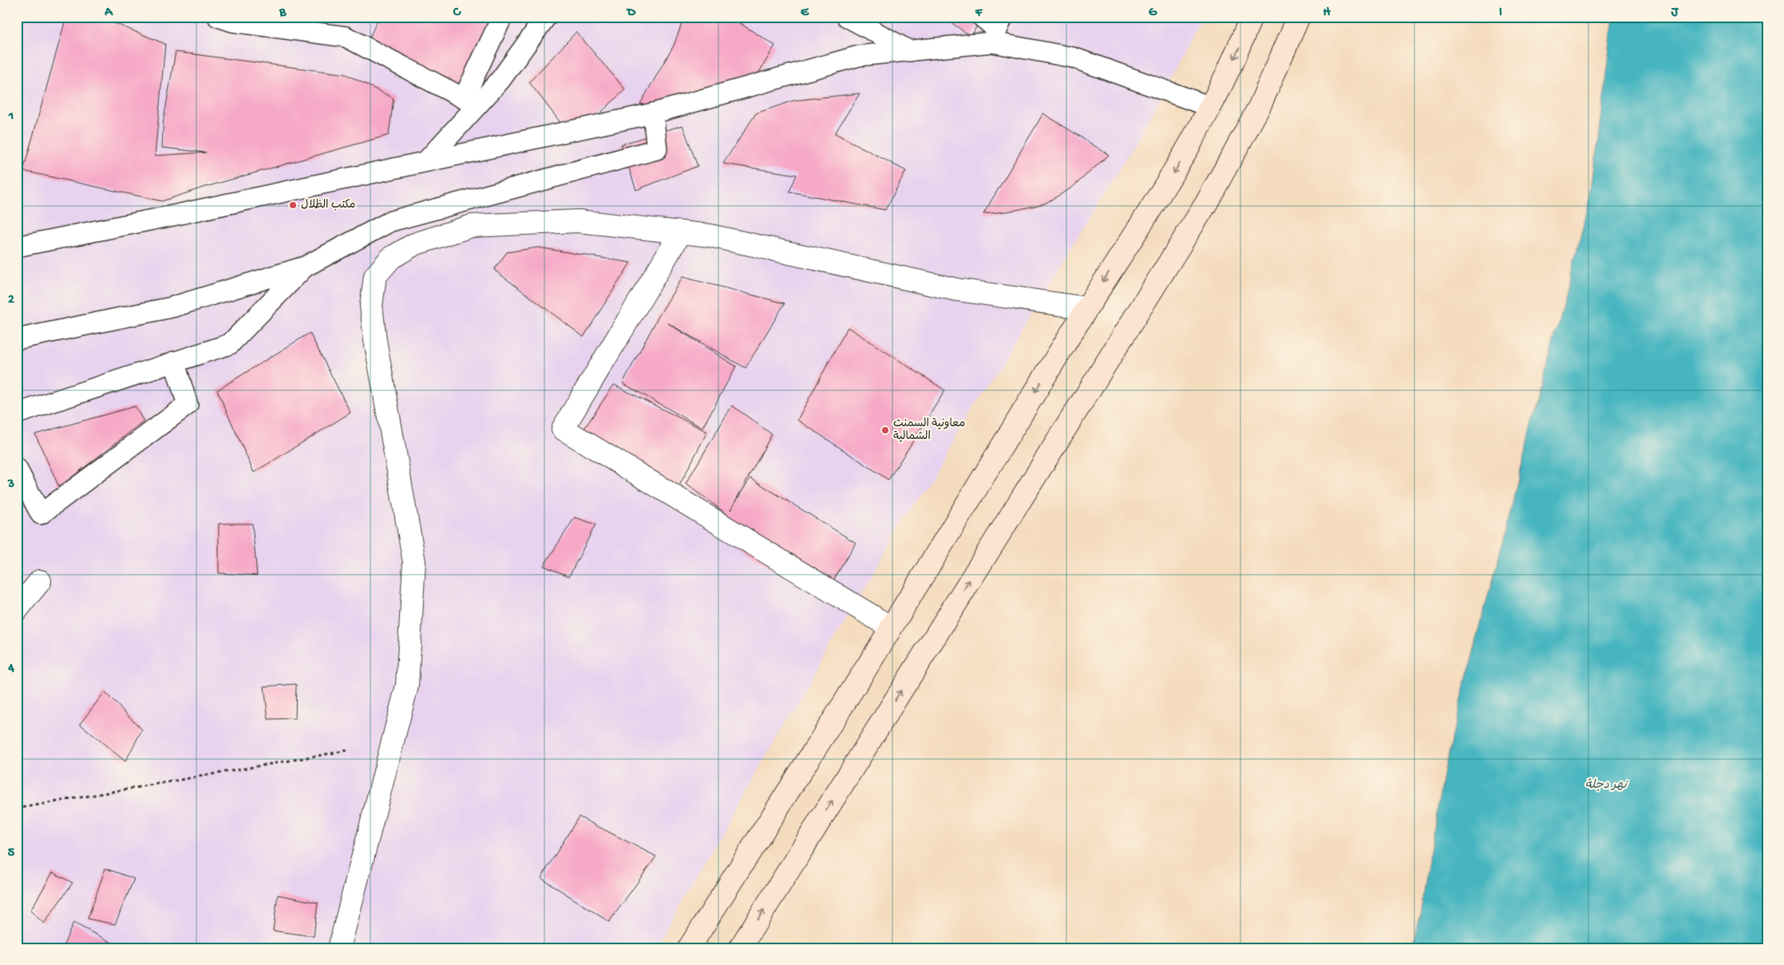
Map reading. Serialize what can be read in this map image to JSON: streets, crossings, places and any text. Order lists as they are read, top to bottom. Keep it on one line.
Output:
{"water":["نهر دجلة"],"places":["مكتب الظلال","معاونية السمنت الشمالية"],"grid":{"columns":["A","B","C","D","E","F","G","H","I","J"],"rows":["1","2","3","4","5"]}}
